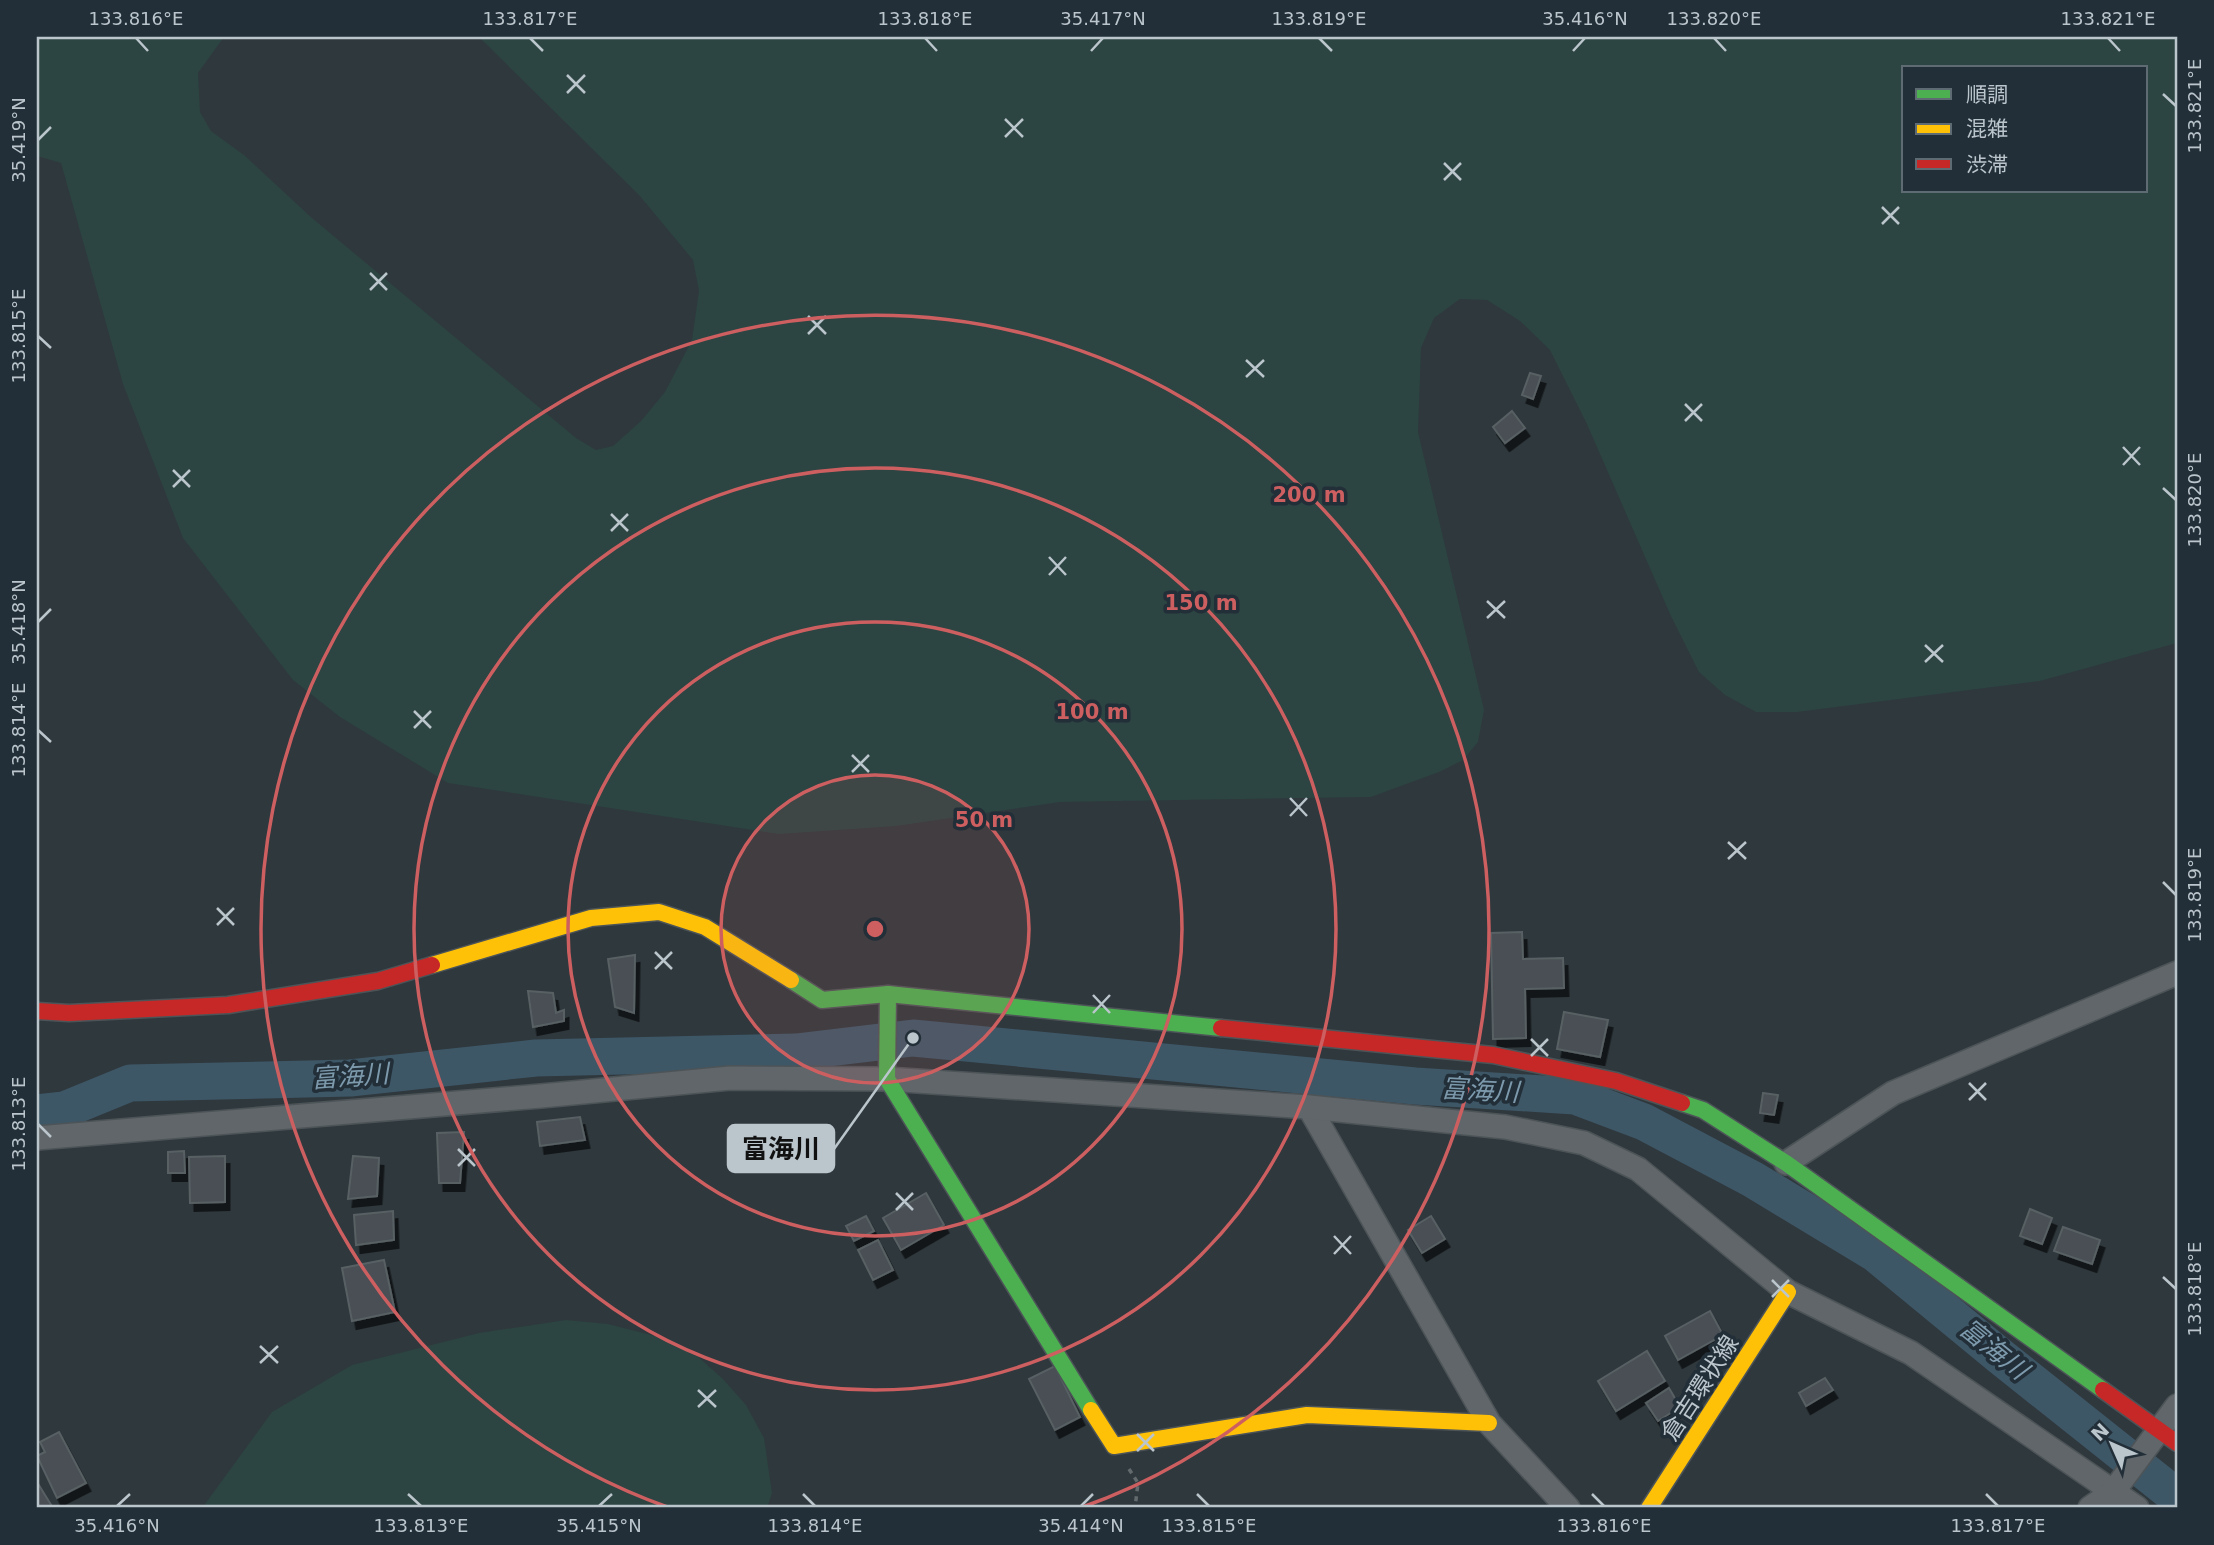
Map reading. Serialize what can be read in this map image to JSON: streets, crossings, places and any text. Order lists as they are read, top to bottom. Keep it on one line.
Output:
{"streets":{"street":["倉吉環状線"]},"water":["富海川"],"places":["富海川"],"legend":["順調","混雑","渋滞"],"north":"top left","coordinates":["133.816°E","133.817°E","133.818°E","35.417°N","133.819°E","35.416°N","133.820°E","133.821°E","35.419°N","133.815°E","35.418°N","133.814°E","133.813°E","35.415°N","35.414°N"],"rings":["200 m","150 m","100 m","50 m"]}
